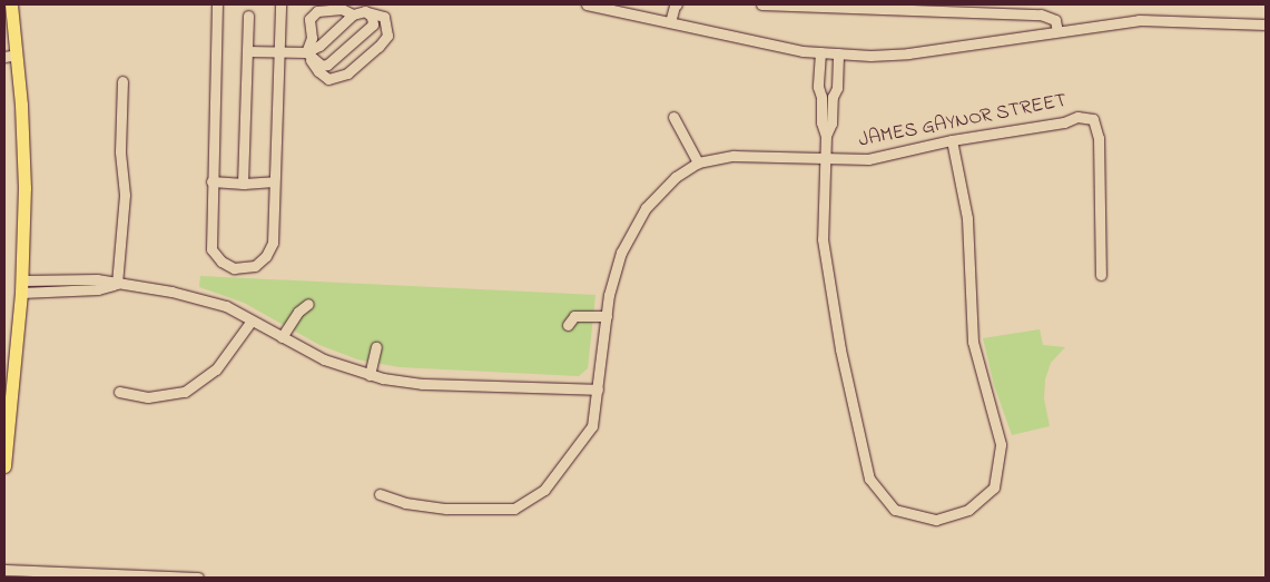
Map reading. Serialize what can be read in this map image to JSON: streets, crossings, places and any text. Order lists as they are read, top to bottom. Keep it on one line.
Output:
{"streets":{"street":["JAMES GAYNOR STREET"]}}
